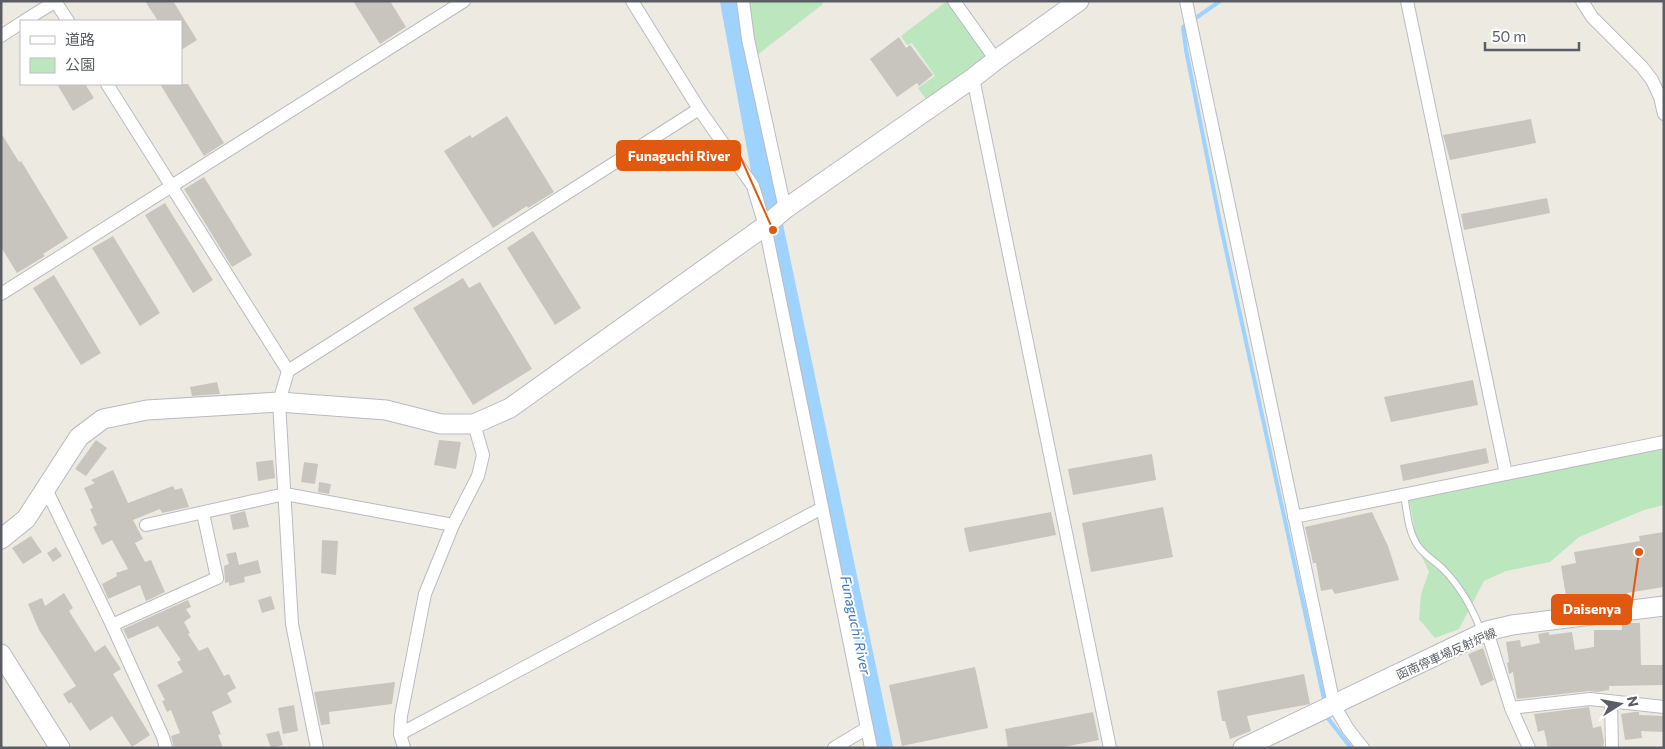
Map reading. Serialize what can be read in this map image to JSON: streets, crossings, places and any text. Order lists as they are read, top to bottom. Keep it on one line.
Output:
{"streets":{"street":["函南停車場反射炉線"]},"water":["Funaguchi River"],"places":["Funaguchi River","Daisenya"],"legend":["道路","公園"],"scale_bar":"50 m","north":"right"}
